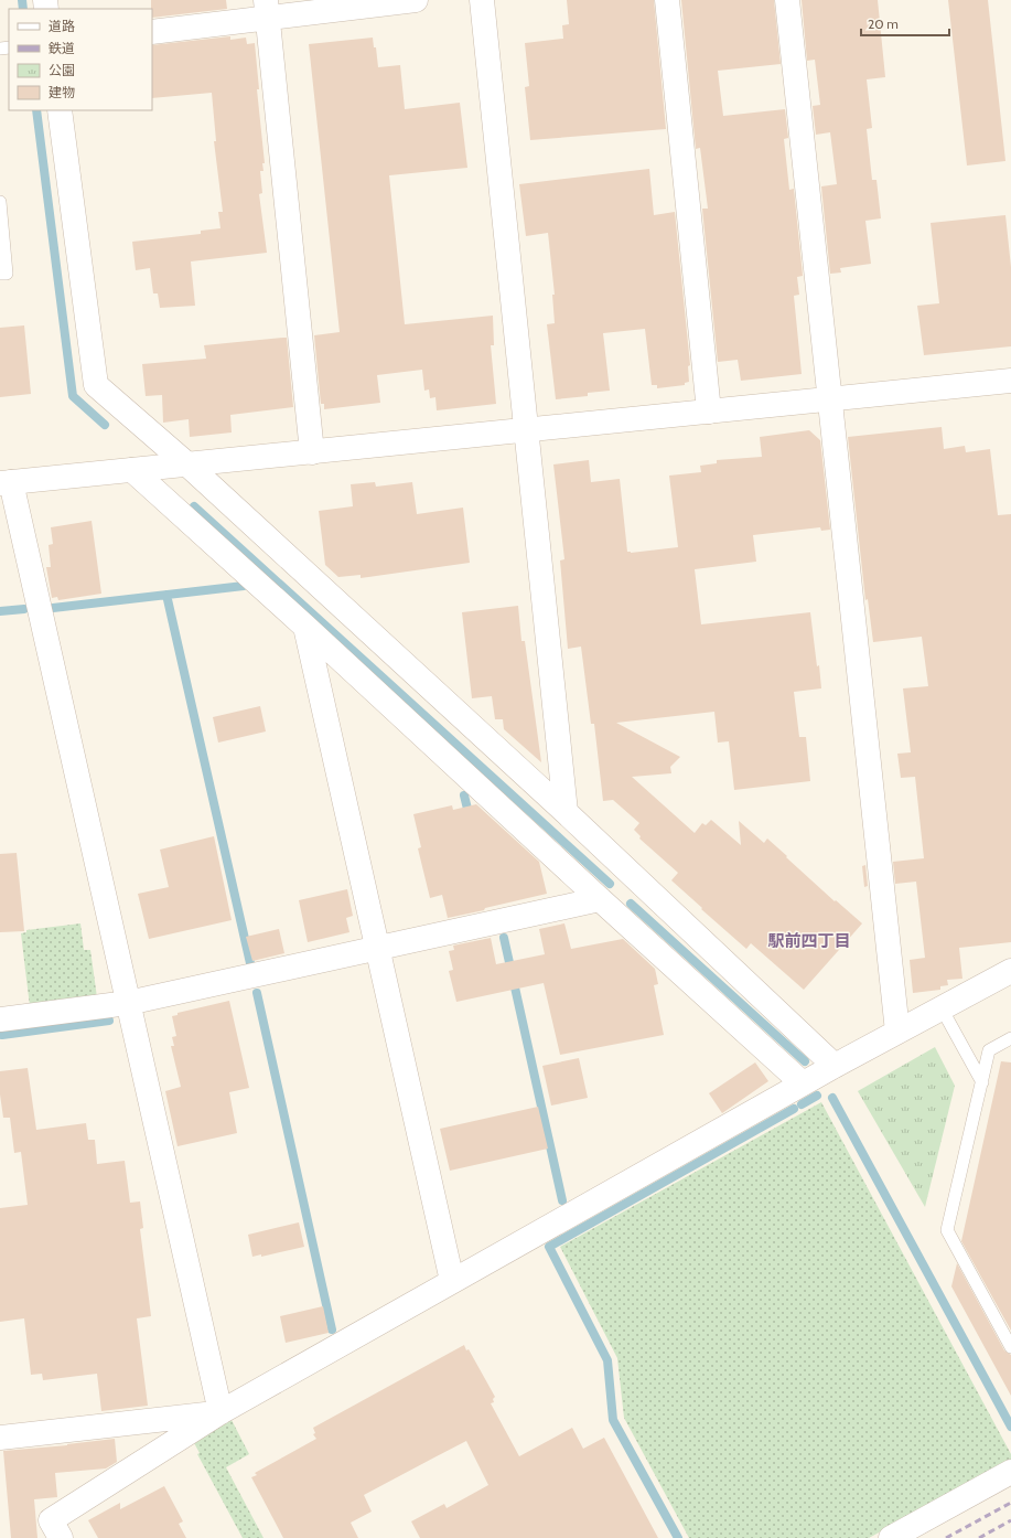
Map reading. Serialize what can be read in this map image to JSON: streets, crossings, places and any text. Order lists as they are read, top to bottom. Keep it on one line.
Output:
{"districts":["駅前四丁目"],"legend":["道路","鉄道","公園","建物"],"scale_bar":"20 m"}
